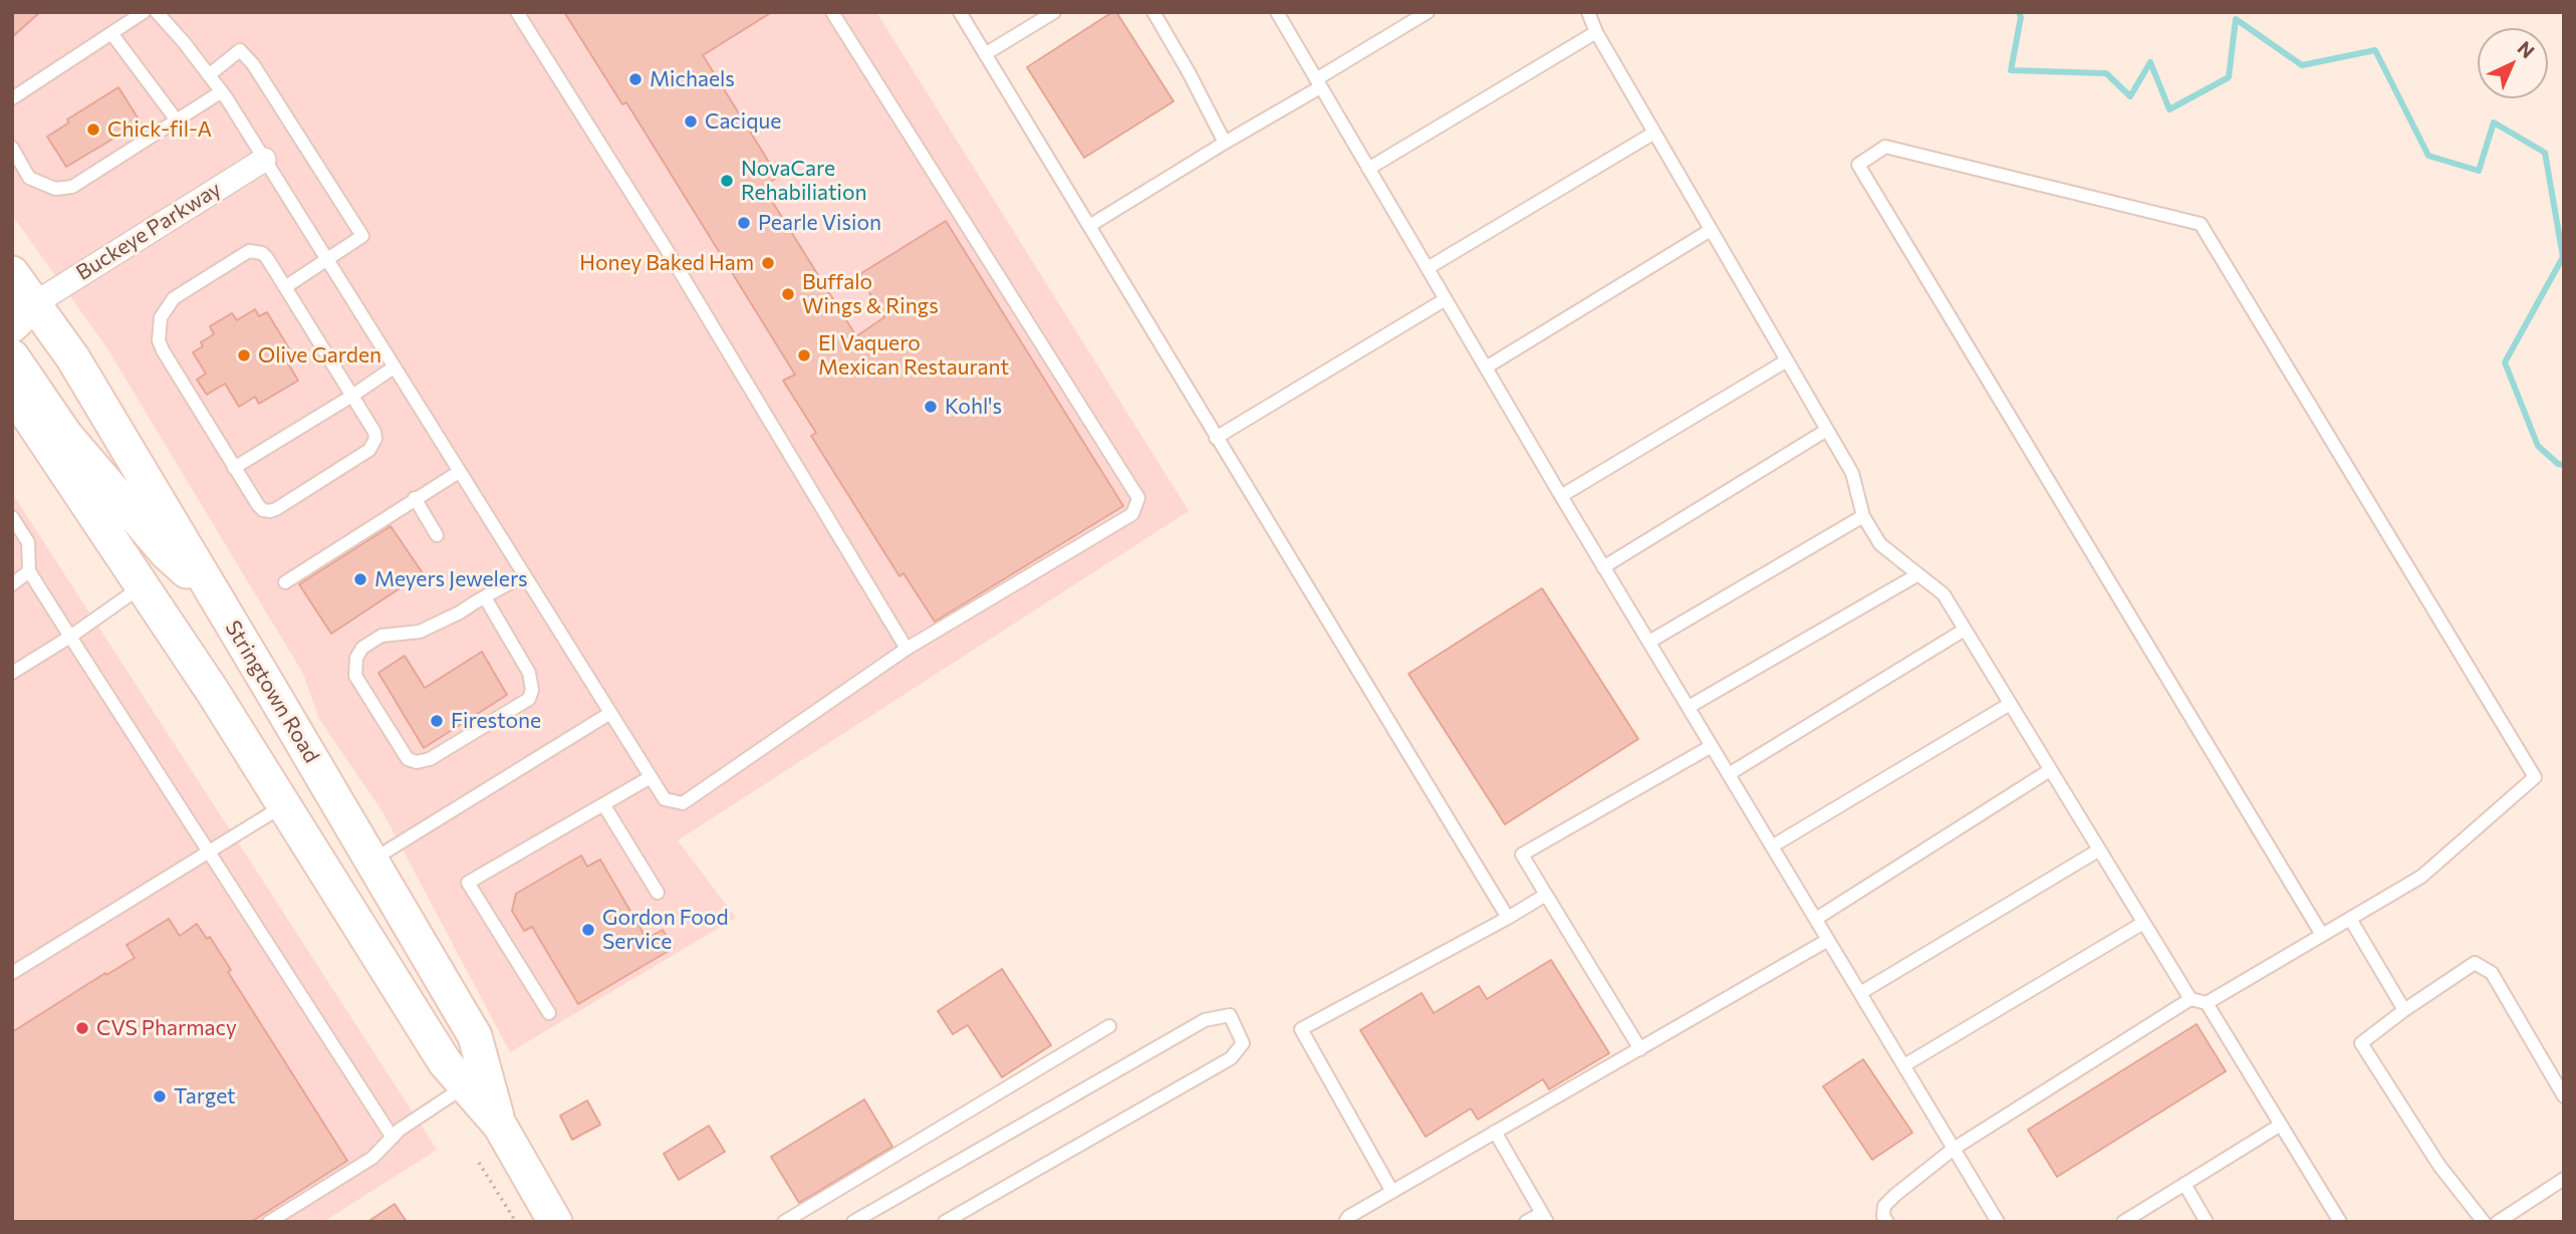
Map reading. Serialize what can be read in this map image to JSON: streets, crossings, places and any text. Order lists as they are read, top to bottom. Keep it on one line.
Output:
{"streets":{"main road":["Stringtown Road"],"street":["Buckeye Parkway"]},"crossings":[["Buckeye Parkway","Stringtown Road"]],"places":["Michaels","Cacique","Chick-fil-A","NovaCare Rehabiliation","Pearle Vision","Honey Baked Ham","Buffalo Wings & Rings","Olive Garden","El Vaquero Mexican Restaurant","Kohl's","Meyers Jewelers","Firestone","Gordon Food Service","CVS Pharmacy","Target"],"north":"top right"}
